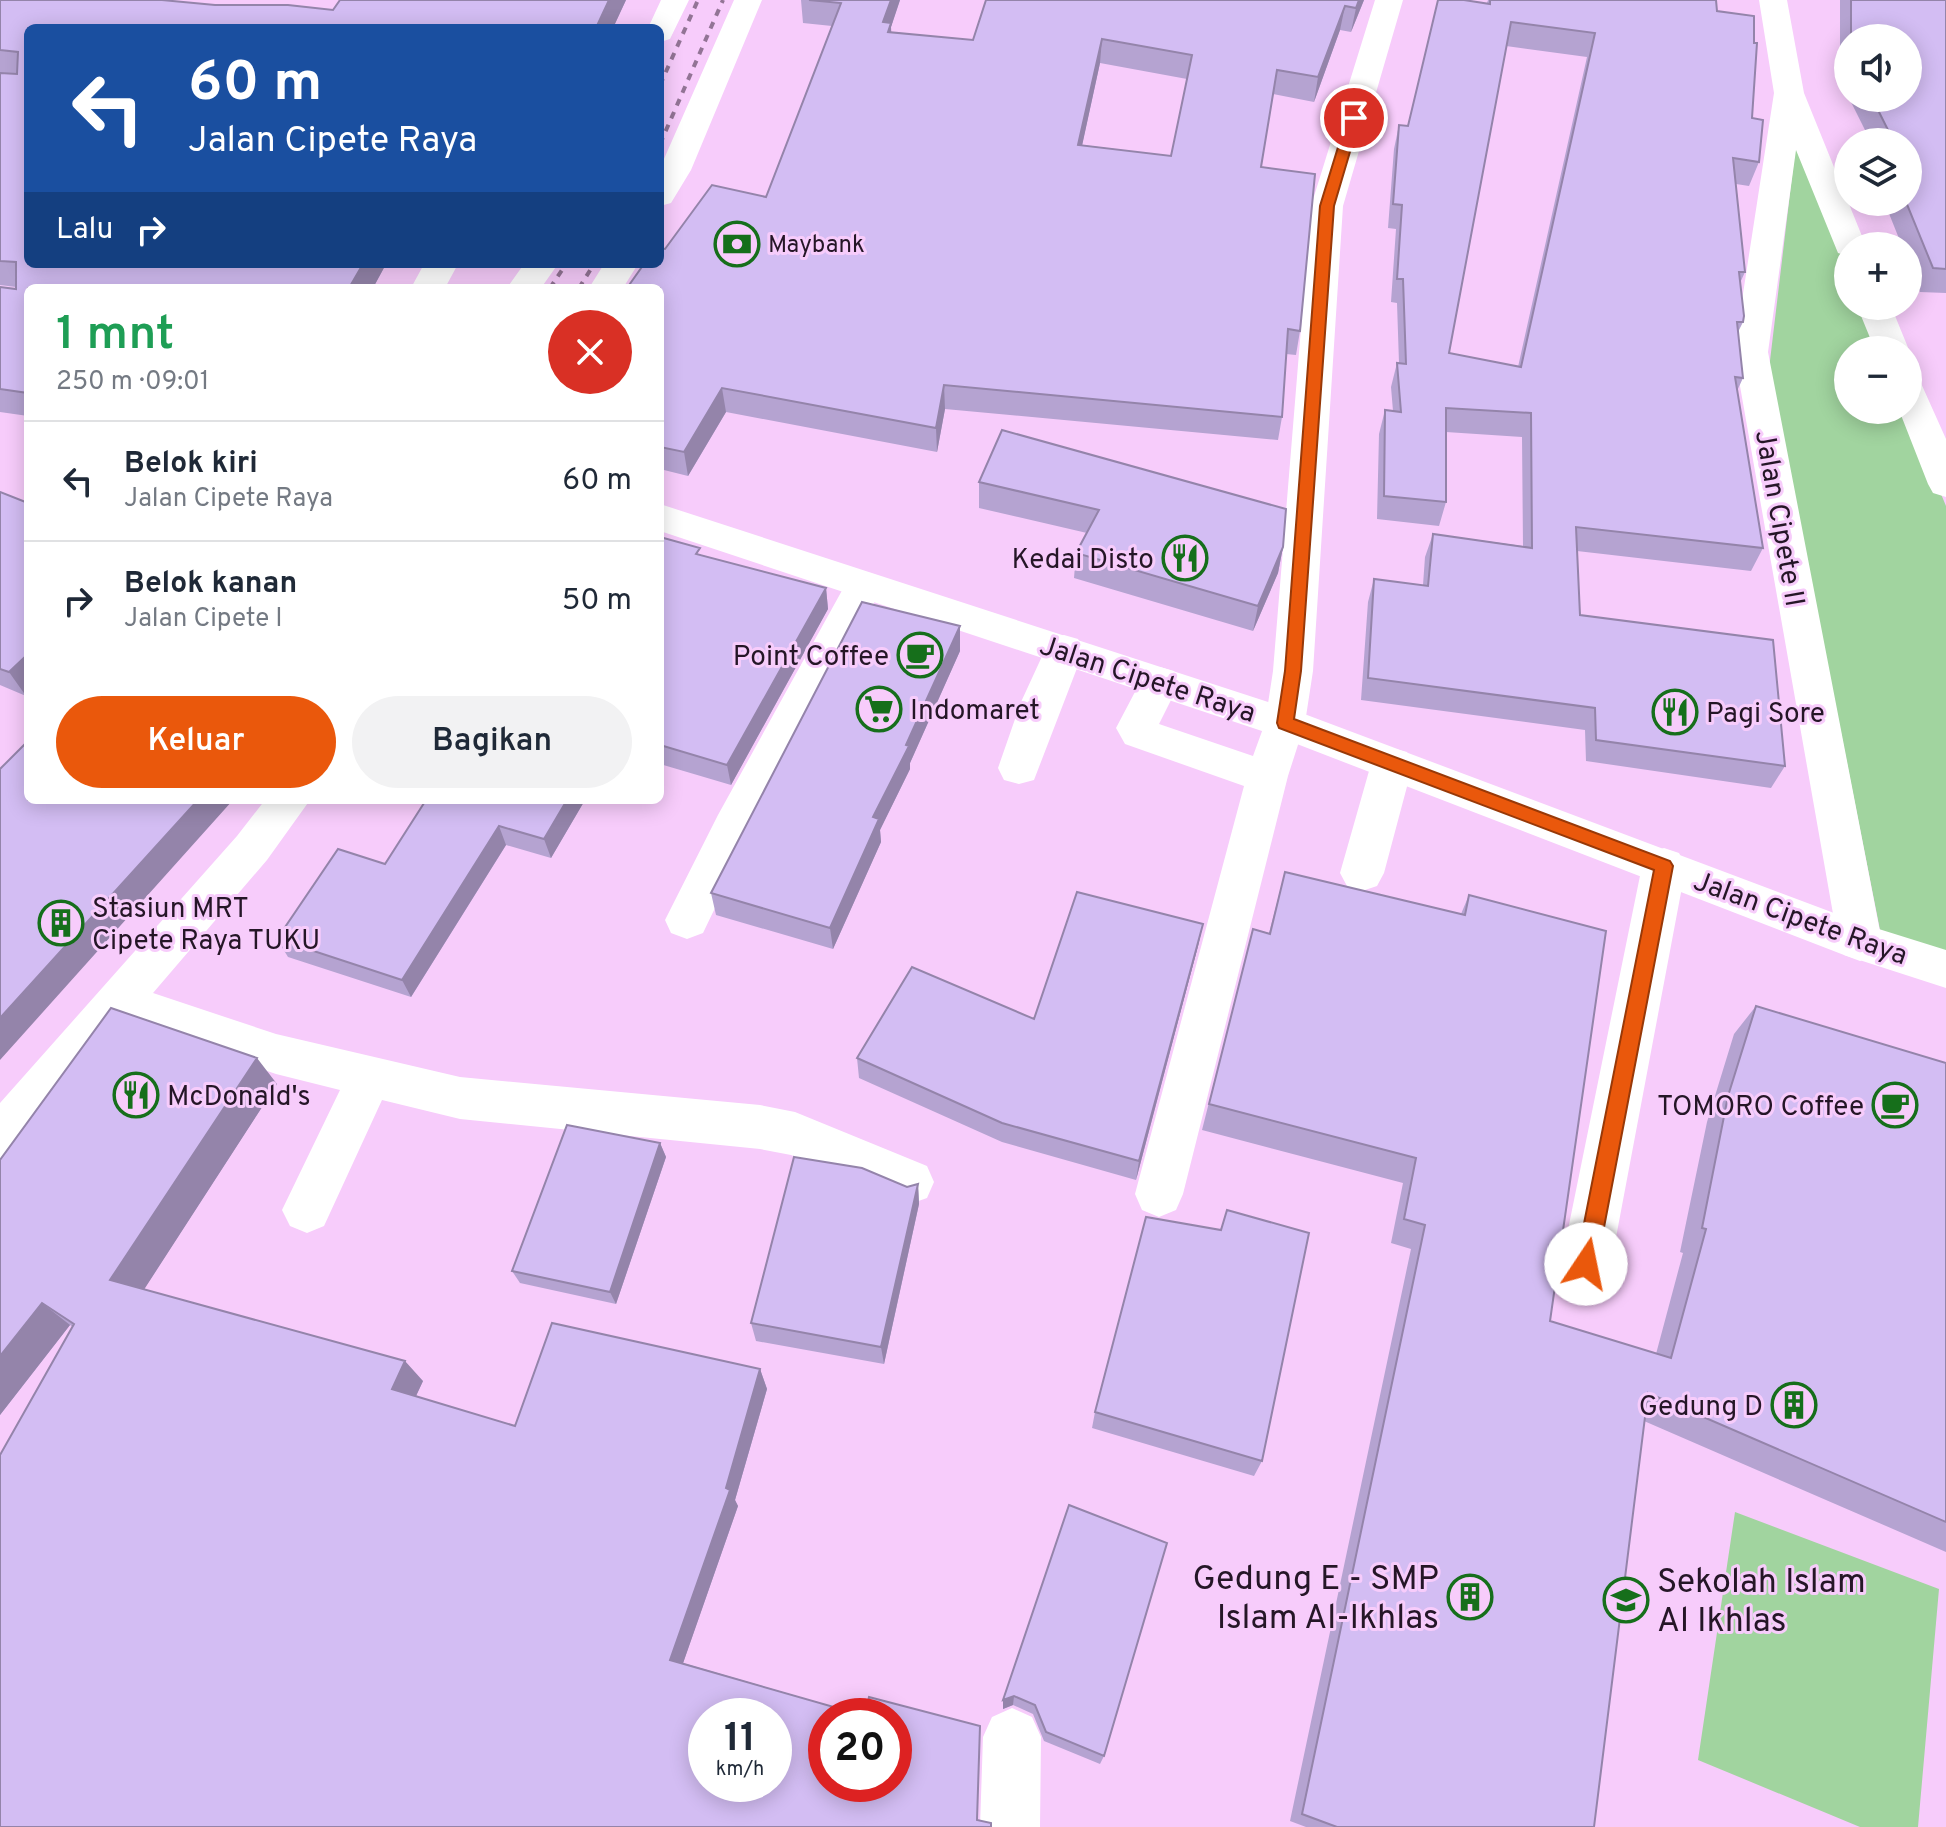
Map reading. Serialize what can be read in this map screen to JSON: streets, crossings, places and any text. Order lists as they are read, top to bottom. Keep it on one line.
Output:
{"streets":{"street":["Jalan Cipete II","Jalan Cipete Raya"]},"crossings":[["Jalan Cipete II","Jalan Cipete Raya"]],"places":{"bank":["Maybank"],"restaurant":["Kedai Disto","Pagi Sore","McDonald's"],"cafe":["Point Coffee","TOMORO Coffee"],"supermarket":["Indomaret"],"building":["Stasiun MRT Cipete Raya TUKU","Gedung D","Gedung E - SMP Islam Al-Ikhlas"],"school or university":["Sekolah Islam Al Ikhlas"]},"page":{"map_buttons":["+","−"],"turn":["60 m","Jalan Cipete Raya"],"then":"Lalu","heading":["1 mnt","250 m · 09:01"],"list":[{"name":"Belok kiri","note":"Jalan Cipete Raya","value":"60 m"},{"name":"Belok kanan","note":"Jalan Cipete I","value":"50 m"}],"buttons":["Keluar","Bagikan"],"speed":"11 km/h","limit":"20"}}
